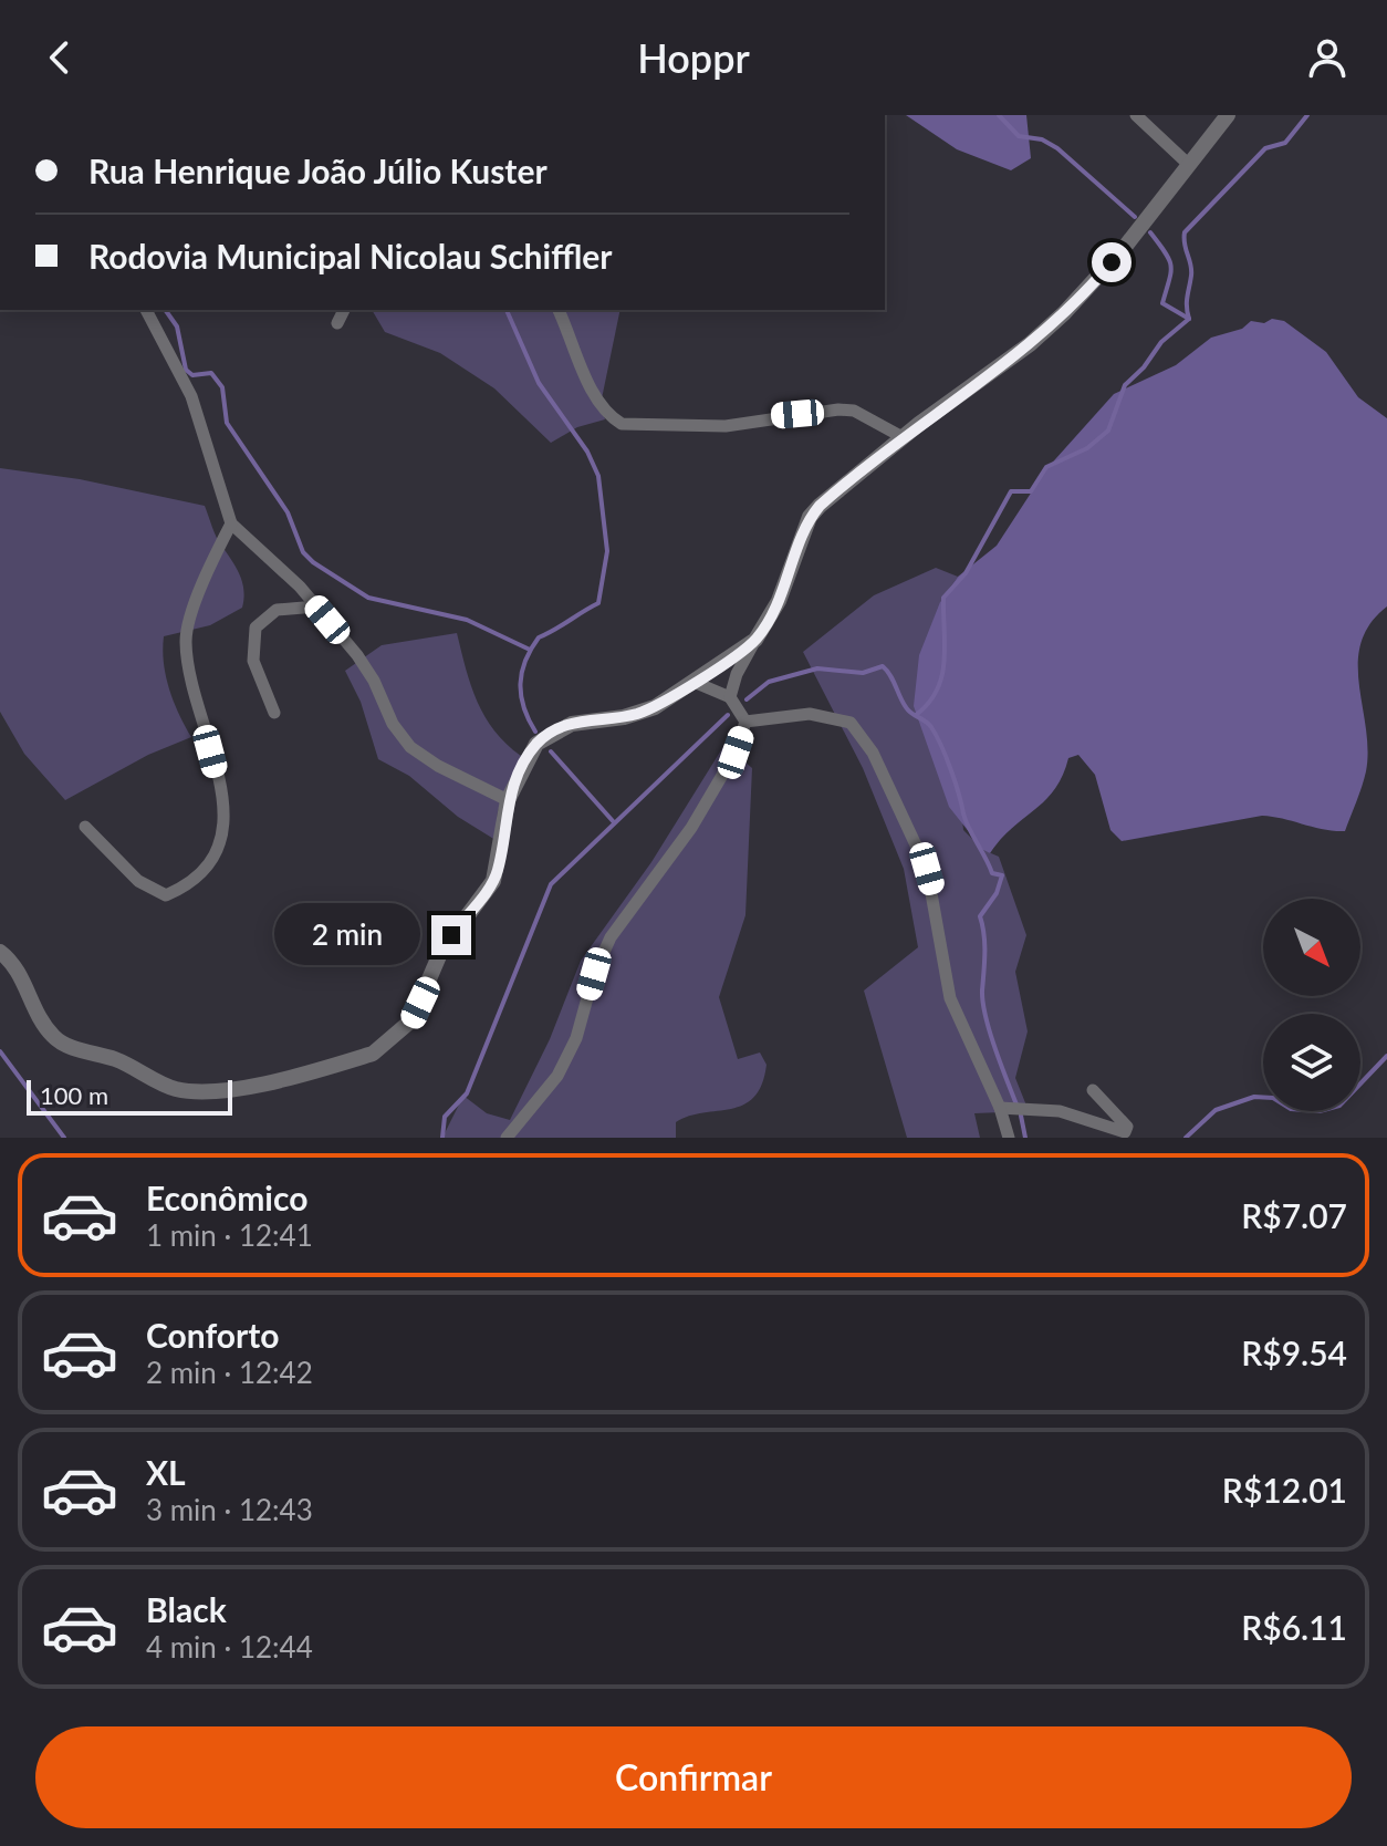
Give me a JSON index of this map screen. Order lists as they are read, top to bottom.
{
  "scale_bar": "100 m",
  "north": "bottom right",
  "page": {
    "header": "Hoppr",
    "banner": ["Rua Henrique João Júlio Kuster", "Rodovia Municipal Nicolau Schiffler"],
    "bubble": "2 min",
    "scale": "100 m",
    "list": [
      {
        "name": "Econômico",
        "note": "1 min · 12:41",
        "value": "R$7.07"
      },
      {
        "name": "Conforto",
        "note": "2 min · 12:42",
        "value": "R$9.54"
      },
      {
        "name": "XL",
        "note": "3 min · 12:43",
        "value": "R$12.01"
      },
      {
        "name": "Black",
        "note": "4 min · 12:44",
        "value": "R$6.11"
      }
    ],
    "buttons": "Confirmar"
  }
}
